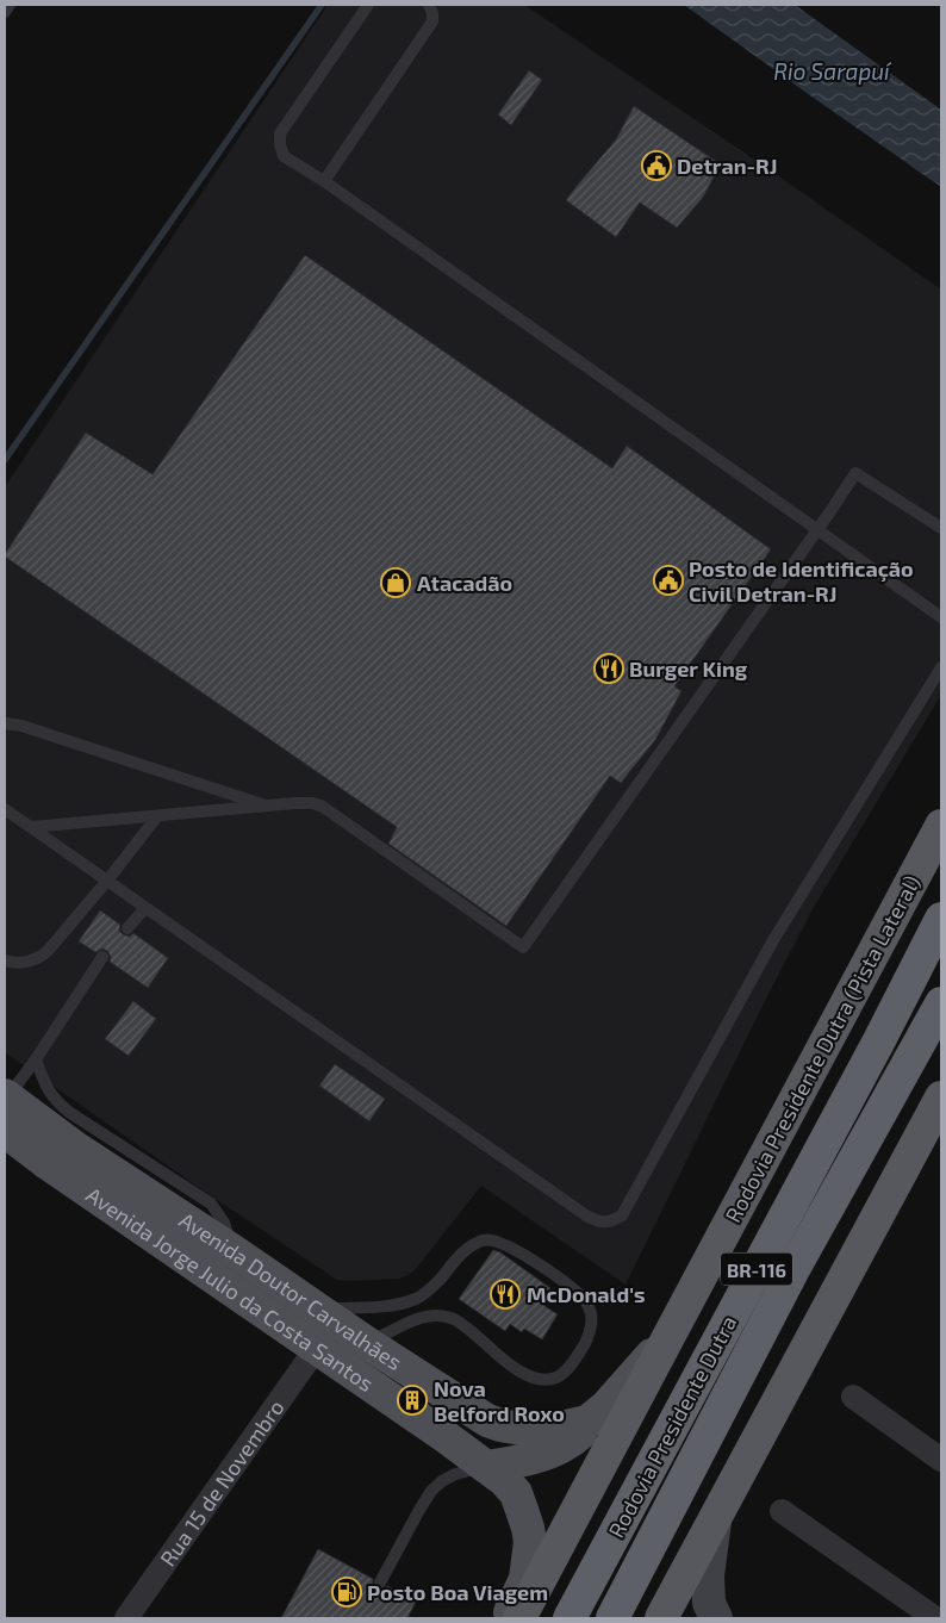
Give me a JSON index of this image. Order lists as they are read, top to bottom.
{
  "streets": {
    "highway": ["Rodovia Presidente Dutra (Pista Lateral)", "BR-116", "Rodovia Presidente Dutra"],
    "main road": ["Avenida Jorge Julio da Costa Santos", "Avenida Doutor Carvalhães"],
    "street": ["Rua 15 de Novembro"]
  },
  "crossings": [
    ["Rodovia Presidente Dutra (Pista Lateral)", "Avenida Doutor Carvalhães"],
    ["Avenida Jorge Julio da Costa Santos", "Rua 15 de Novembro"]
  ],
  "water": ["Rio Sarapuí"],
  "places": {
    "public building": ["Detran-RJ", "Posto de Identificação Civil Detran-RJ"],
    "shop": ["Atacadão"],
    "restaurant": ["Burger King", "McDonald's"],
    "building": ["Nova Belford Roxo"],
    "fuel station": ["Posto Boa Viagem"]
  }
}
